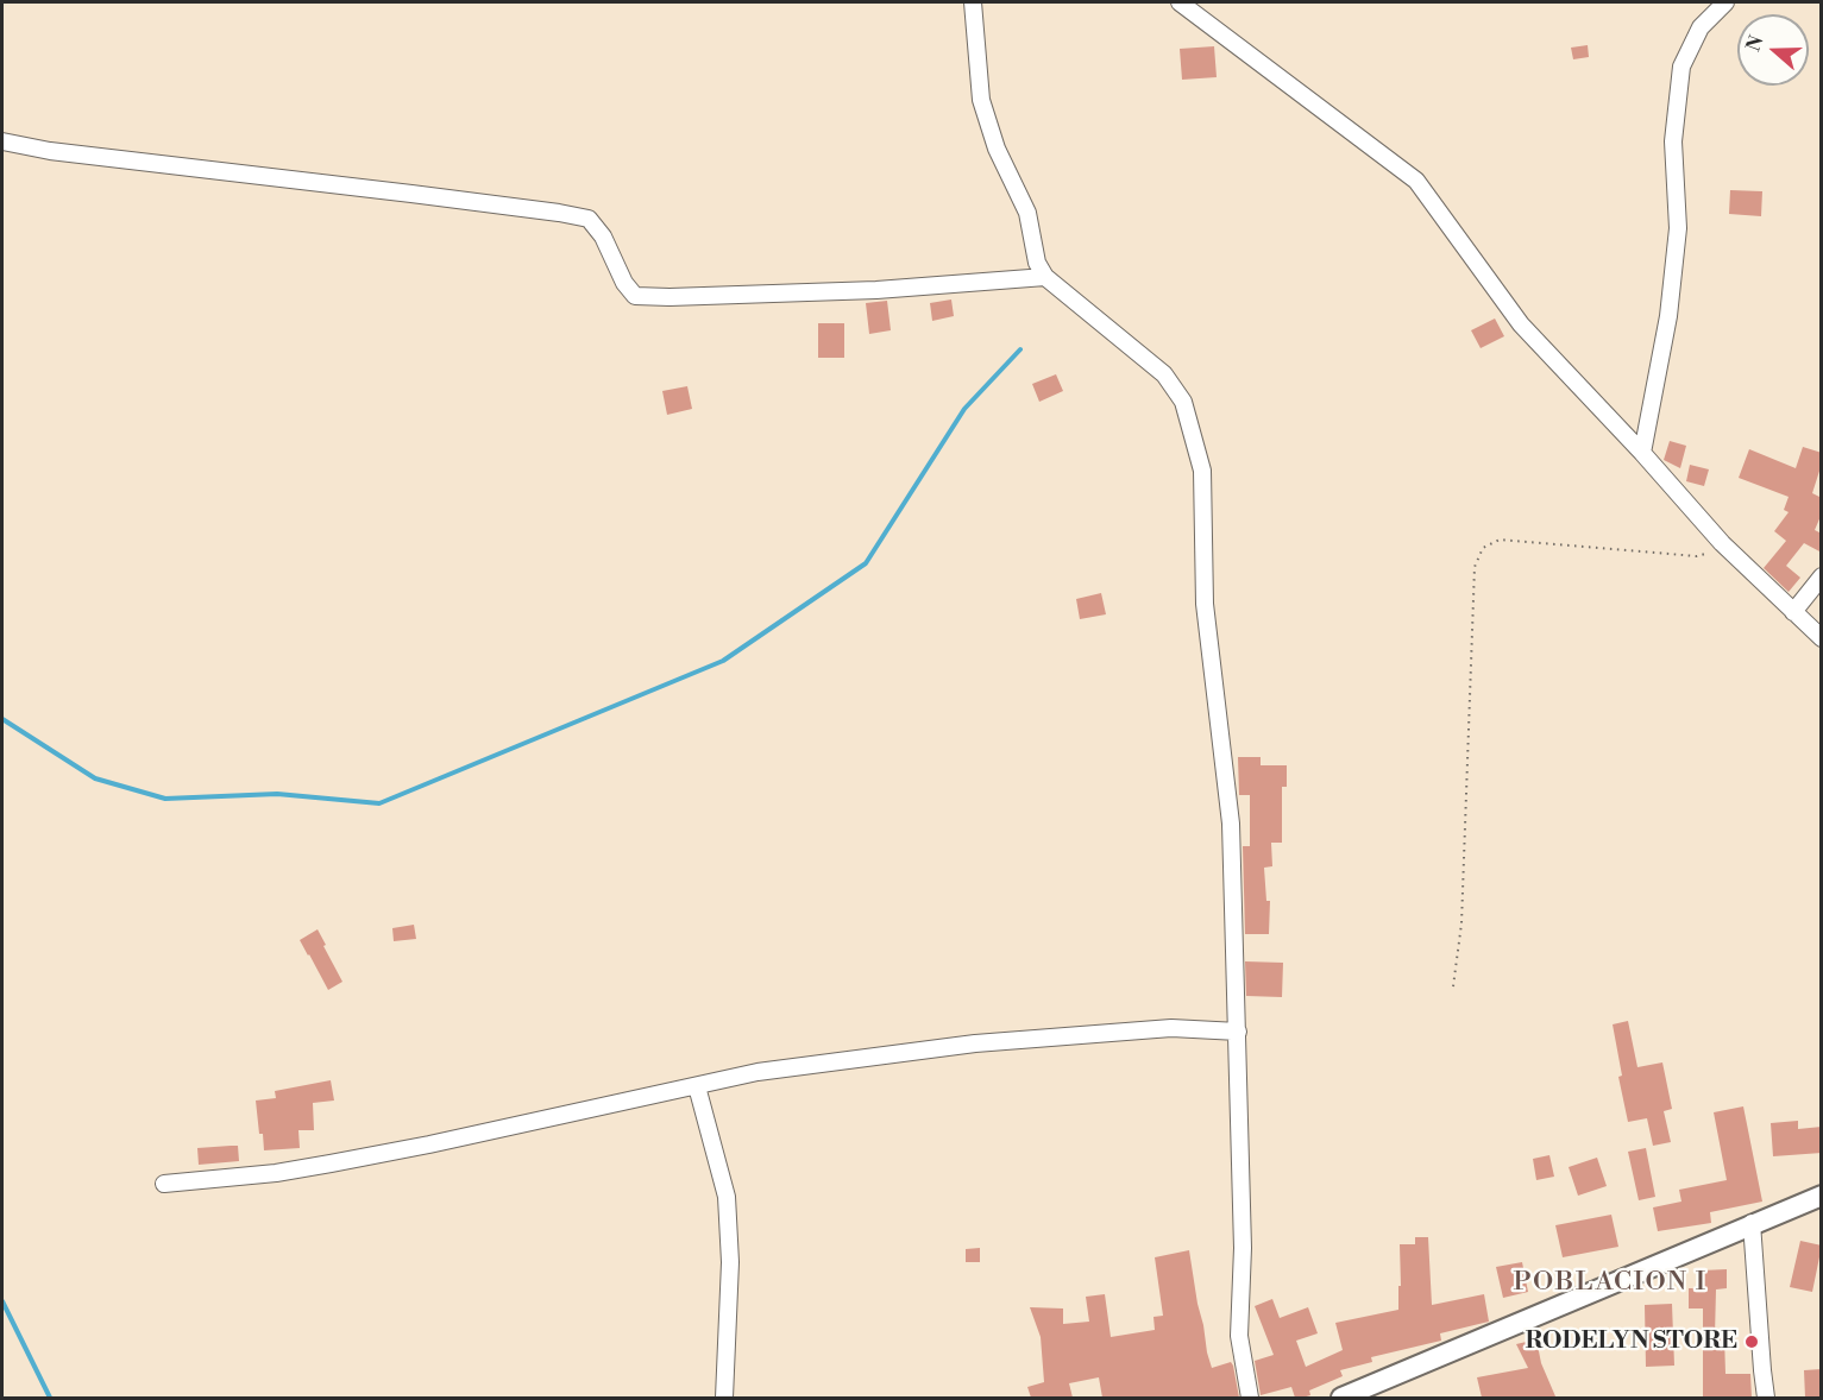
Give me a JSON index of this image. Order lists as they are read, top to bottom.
{
  "districts": ["POBLACION I"],
  "places": ["RODELYN STORE"],
  "north": "left"
}
